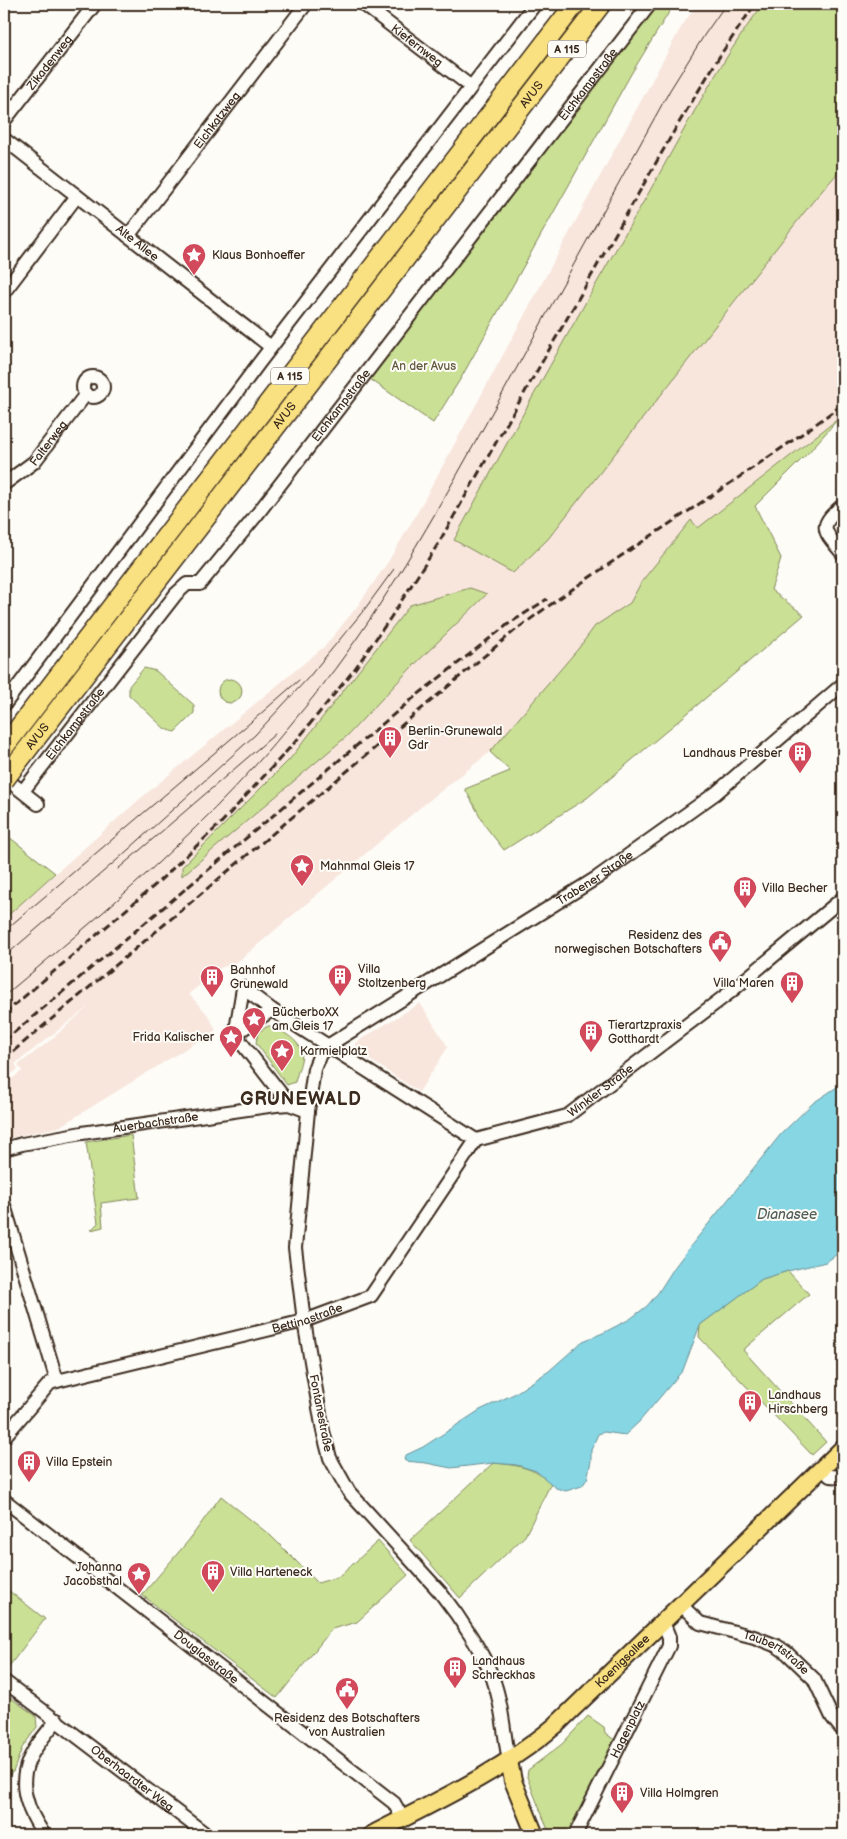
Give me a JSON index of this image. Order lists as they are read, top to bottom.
{
  "streets": {
    "highway": ["A 115", "AVUS"],
    "main road": ["Koenigsallee"],
    "street": [
      "Kiefernweg",
      "Zikadenweg",
      "Eichkampstraße",
      "Eichkatzweg",
      "Alte Allee",
      "Falterweg",
      "Trabener Straße",
      "Winkler Straße",
      "Auerbachstraße",
      "Bettinastraße",
      "Fontanestraße",
      "Taubertstraße",
      "Douglasstraße",
      "Hagenplatz",
      "Oberhaardter Weg"
    ]
  },
  "crossings": [
    ["Eichkampstraße", "AVUS"],
    ["Eichkatzweg", "Alte Allee"],
    ["Trabener Straße", "Fontanestraße"],
    ["Winkler Straße", "Bettinastraße"],
    ["Auerbachstraße", "Fontanestraße"],
    ["Bettinastraße", "Fontanestraße"],
    ["Fontanestraße", "Koenigsallee"],
    ["Taubertstraße", "Koenigsallee"],
    ["Douglasstraße", "Koenigsallee"],
    ["Koenigsallee", "Hagenplatz"]
  ],
  "districts": ["GRUNEWALD"],
  "water": ["Dianasee"],
  "parks": ["An der Avus"],
  "places": {
    "place": [
      "Klaus Bonhoeffer",
      "Mahnmal Gleis 17",
      "BücherboXX am Gleis 17",
      "Frida Kalischer",
      "Karmielplatz",
      "Johanna Jacobsthal"
    ],
    "building": [
      "Berlin-Grunewald Gdr",
      "Landhaus Presber",
      "Villa Becher",
      "Villa Stoltzenberg",
      "Bahnhof Grunewald",
      "Villa Maren",
      "Tierartzpraxis Gotthardt",
      "Landhaus Hirschberg",
      "Villa Epstein",
      "Villa Harteneck",
      "Landhaus Schreckhas",
      "Villa Holmgren"
    ],
    "public building": ["Residenz des norwegischen Botschafters", "Residenz des Botschafters von Australien"]
  }
}
